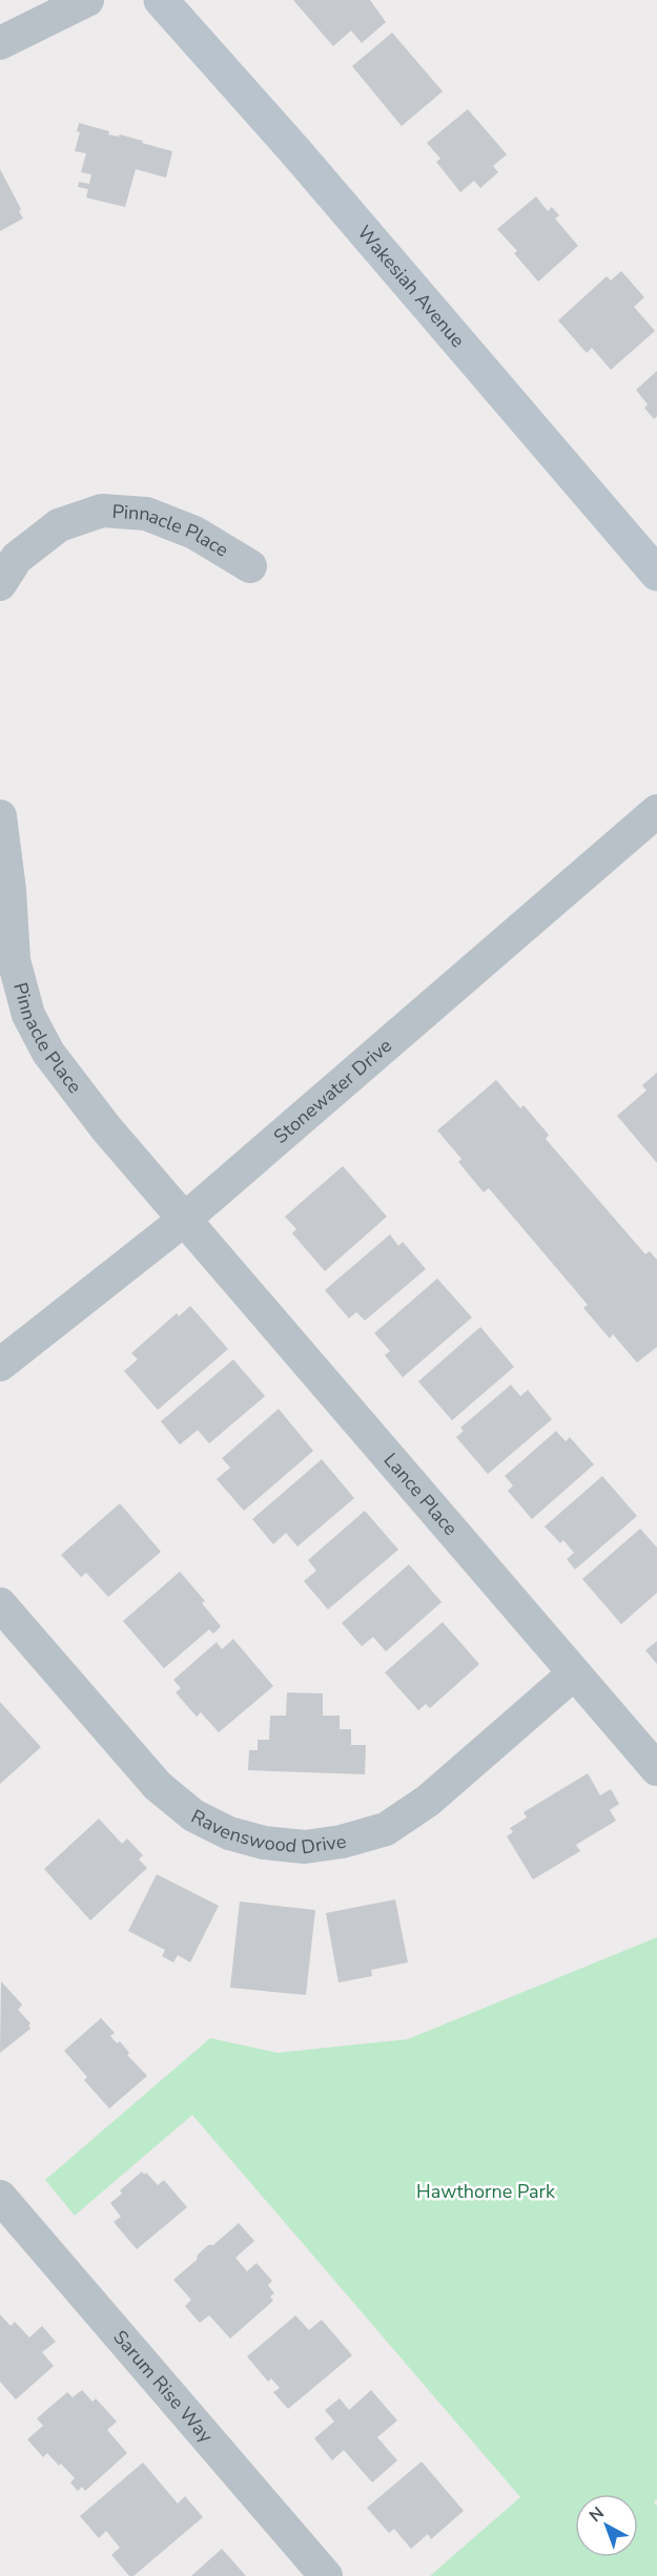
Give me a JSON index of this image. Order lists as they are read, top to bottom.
{
  "streets": {
    "main road": ["Wakesiah Avenue"],
    "street": [
      "Pinnacle Place",
      "Stonewater Drive",
      "Lance Place",
      "Ravenswood Drive",
      "Sarum Rise Way"
    ]
  },
  "crossings": [
    ["Pinnacle Place", "Stonewater Drive"],
    ["Pinnacle Place", "Lance Place"],
    ["Stonewater Drive", "Lance Place"],
    ["Lance Place", "Ravenswood Drive"]
  ],
  "parks": ["Hawthorne Park"],
  "north": "top left"
}
